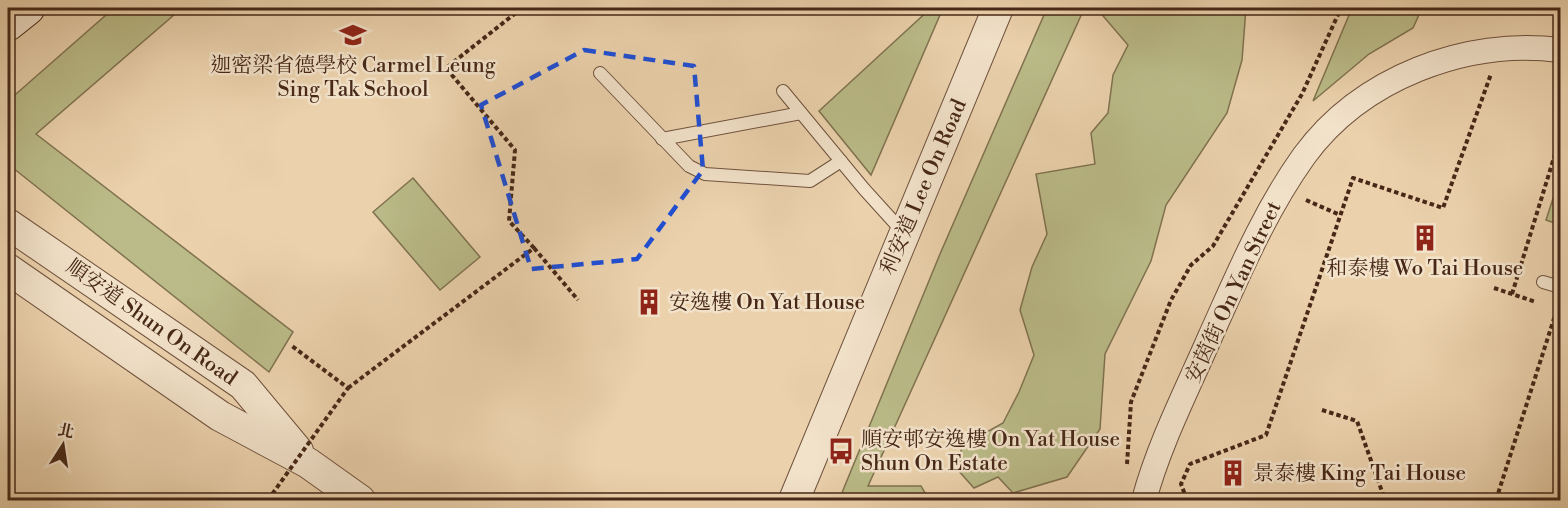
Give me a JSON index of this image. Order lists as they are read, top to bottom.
{
  "streets": {
    "street": ["利安道 Lee On Road", "安茵街 On Yan Street", "順安道 Shun On Road"]
  },
  "places": {
    "school or university": ["迦密梁省德學校 Carmel Leung Sing Tak School"],
    "building": ["和泰樓 Wo Tai House", "安逸樓 On Yat House", "景泰樓 King Tai House"],
    "bus stop": ["順安邨安逸樓 On Yat House Shun On Estate"]
  },
  "north": "top"
}
